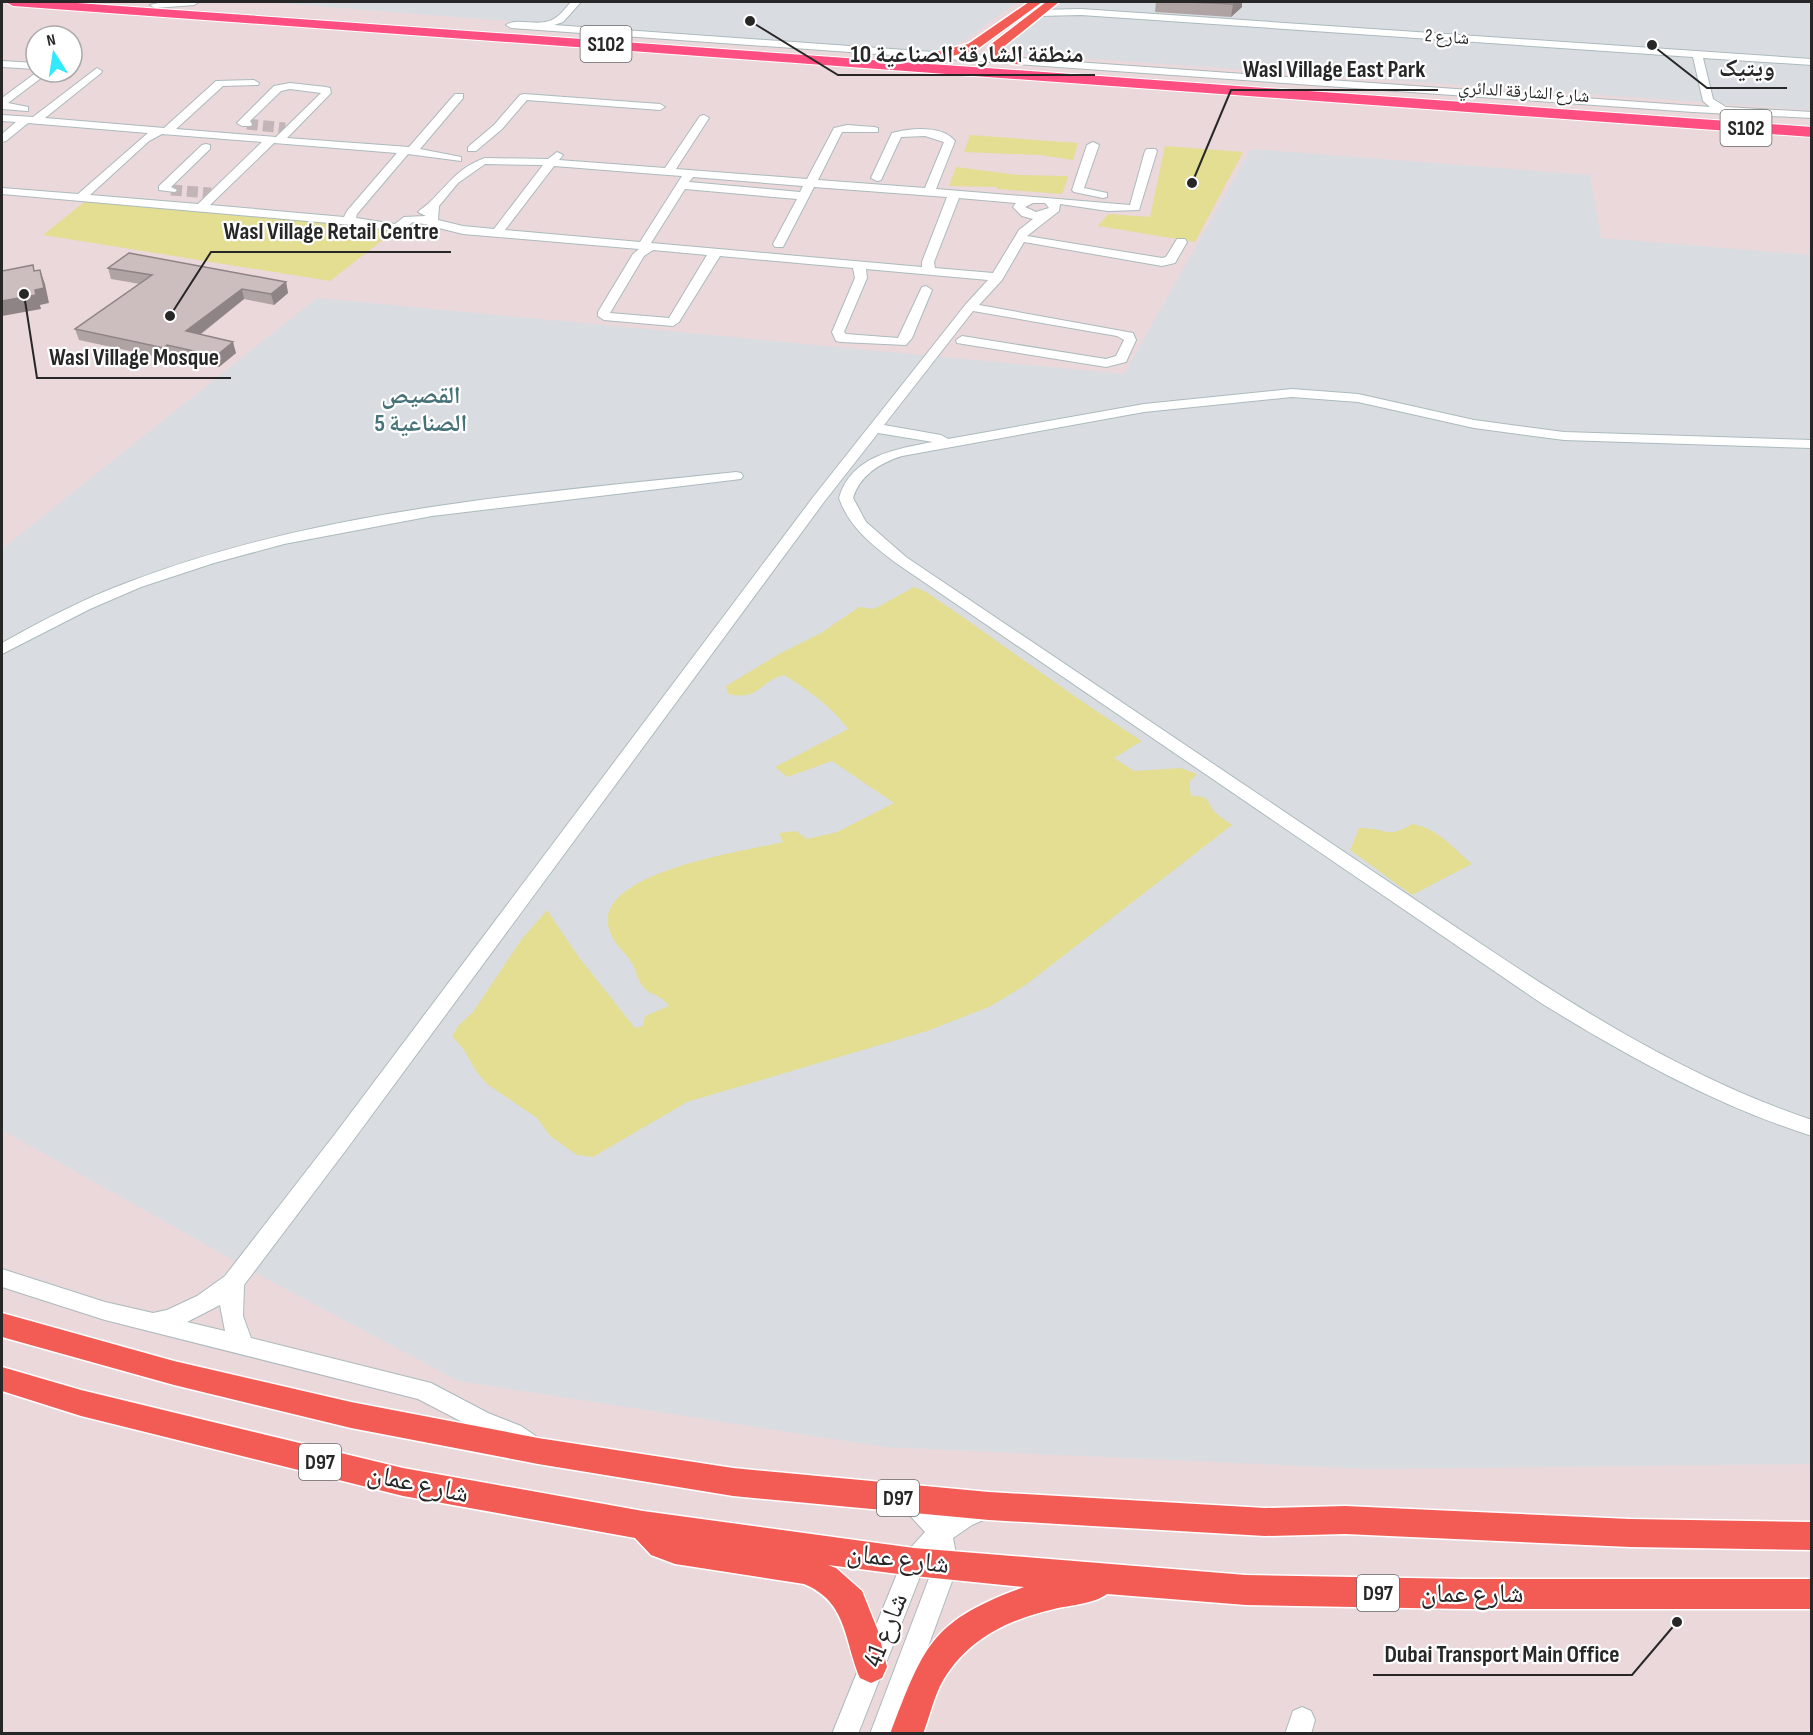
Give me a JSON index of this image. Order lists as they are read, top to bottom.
{
  "streets": {
    "highway": ["S102", "شارع الشارقة الدائري"],
    "main road": ["D97", "شارع عمان"],
    "street": ["شارع 2", "شارع 41"]
  },
  "crossings": [
    ["D97", "شارع 41"],
    ["شارع عمان", "شارع 41"]
  ],
  "districts": ["القصيص الصناعية 5"],
  "places": [
    "منطقة الشارقة الصناعية 10",
    "ویتیک",
    "Wasl Village East Park",
    "Wasl Village Mosque",
    "Wasl Village Retail Centre",
    "Dubai Transport Main Office"
  ],
  "north": "top"
}
